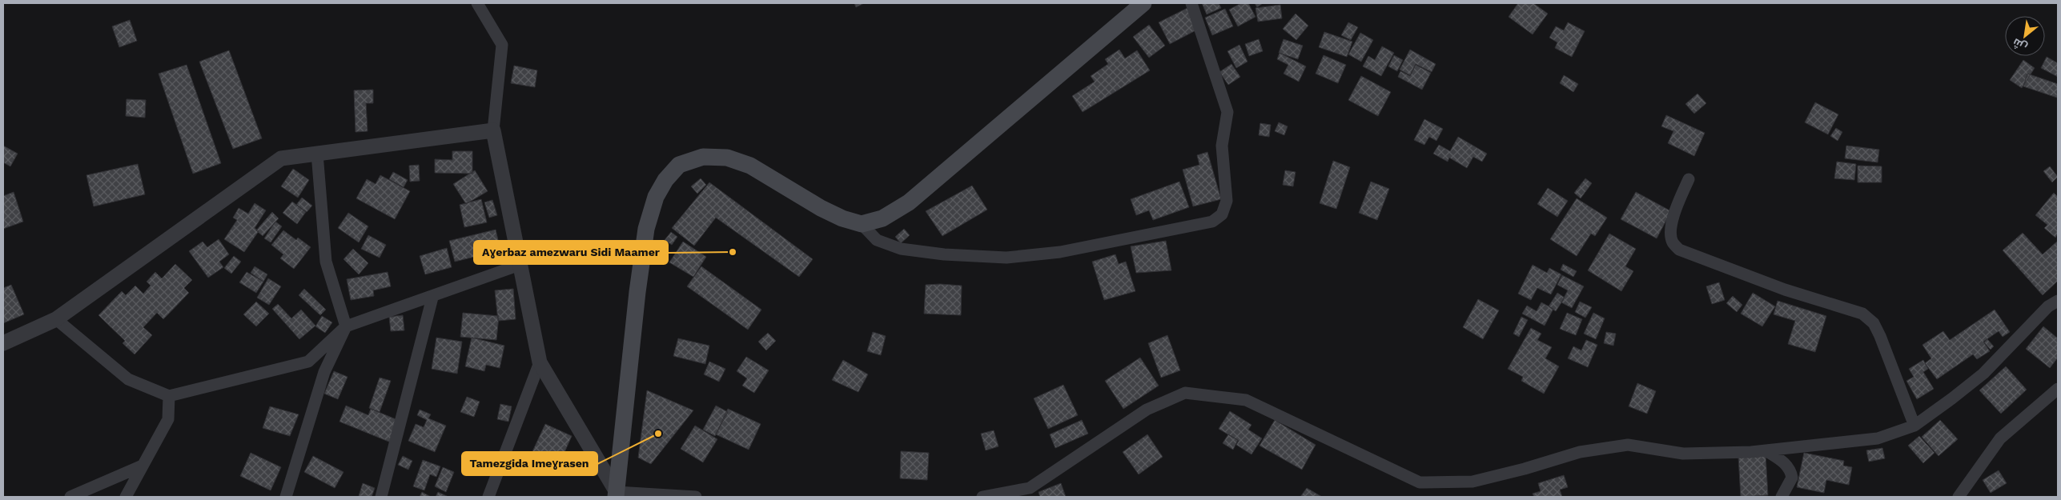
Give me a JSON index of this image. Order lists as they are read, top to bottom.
{
  "places": ["Aɣerbaz amezwaru Sidi Maamer", "Tamezgida Imeɣrasen"],
  "north": "bottom left"
}
